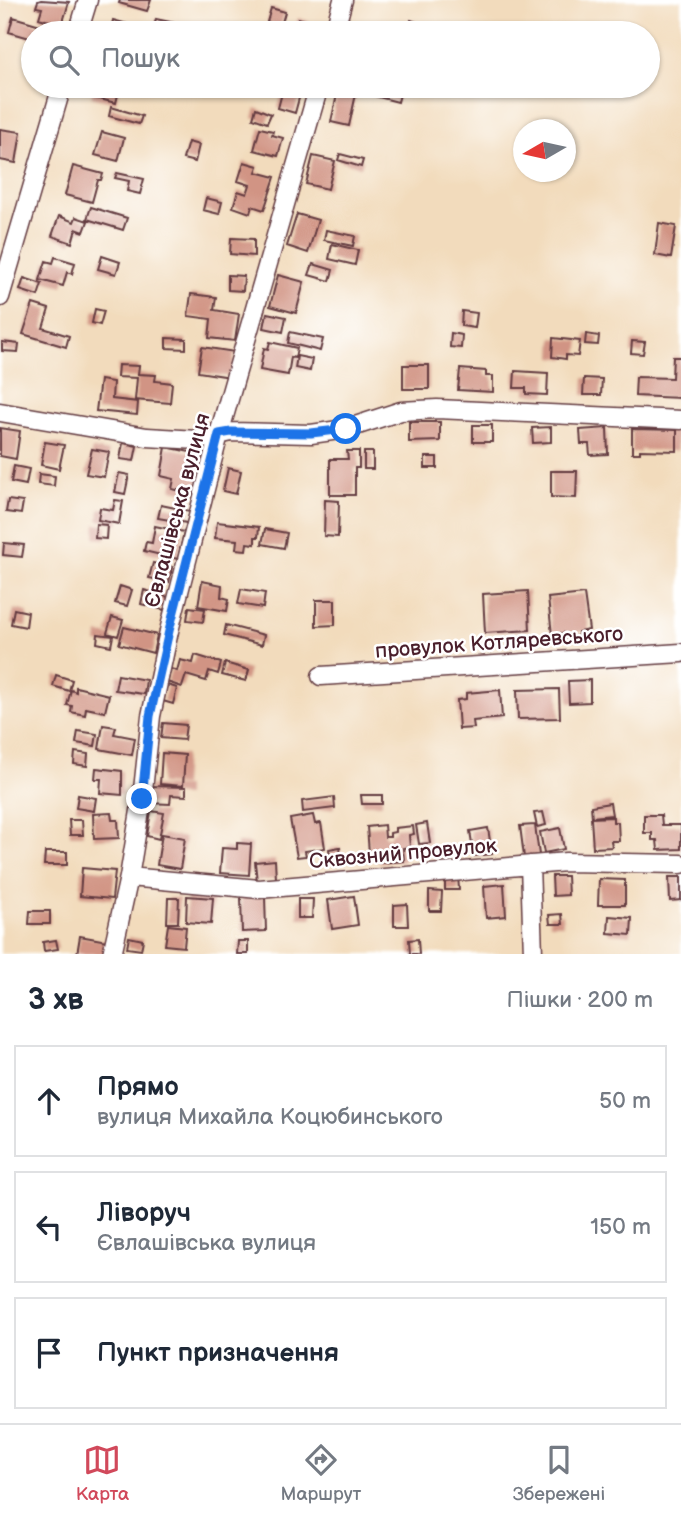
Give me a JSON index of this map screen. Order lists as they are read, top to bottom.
{
  "streets": {
    "street": ["Євлашівська вулиця", "провулок Котляревського", "Сквозний провулок"]
  },
  "crossings": [
    ["Євлашівська вулиця", "Сквозний провулок"]
  ],
  "north": "left",
  "page": {
    "search": "Пошук",
    "heading": ["3 хв", "Пішки · 200 m"],
    "list": [
      ["Прямо", "вулиця Михайла Коцюбинського", "50 m"],
      ["Ліворуч", "Євлашівська вулиця", "150 m"],
      "Пункт призначення"
    ],
    "nav": ["Карта", "Маршрут", "Збережені"]
  }
}
